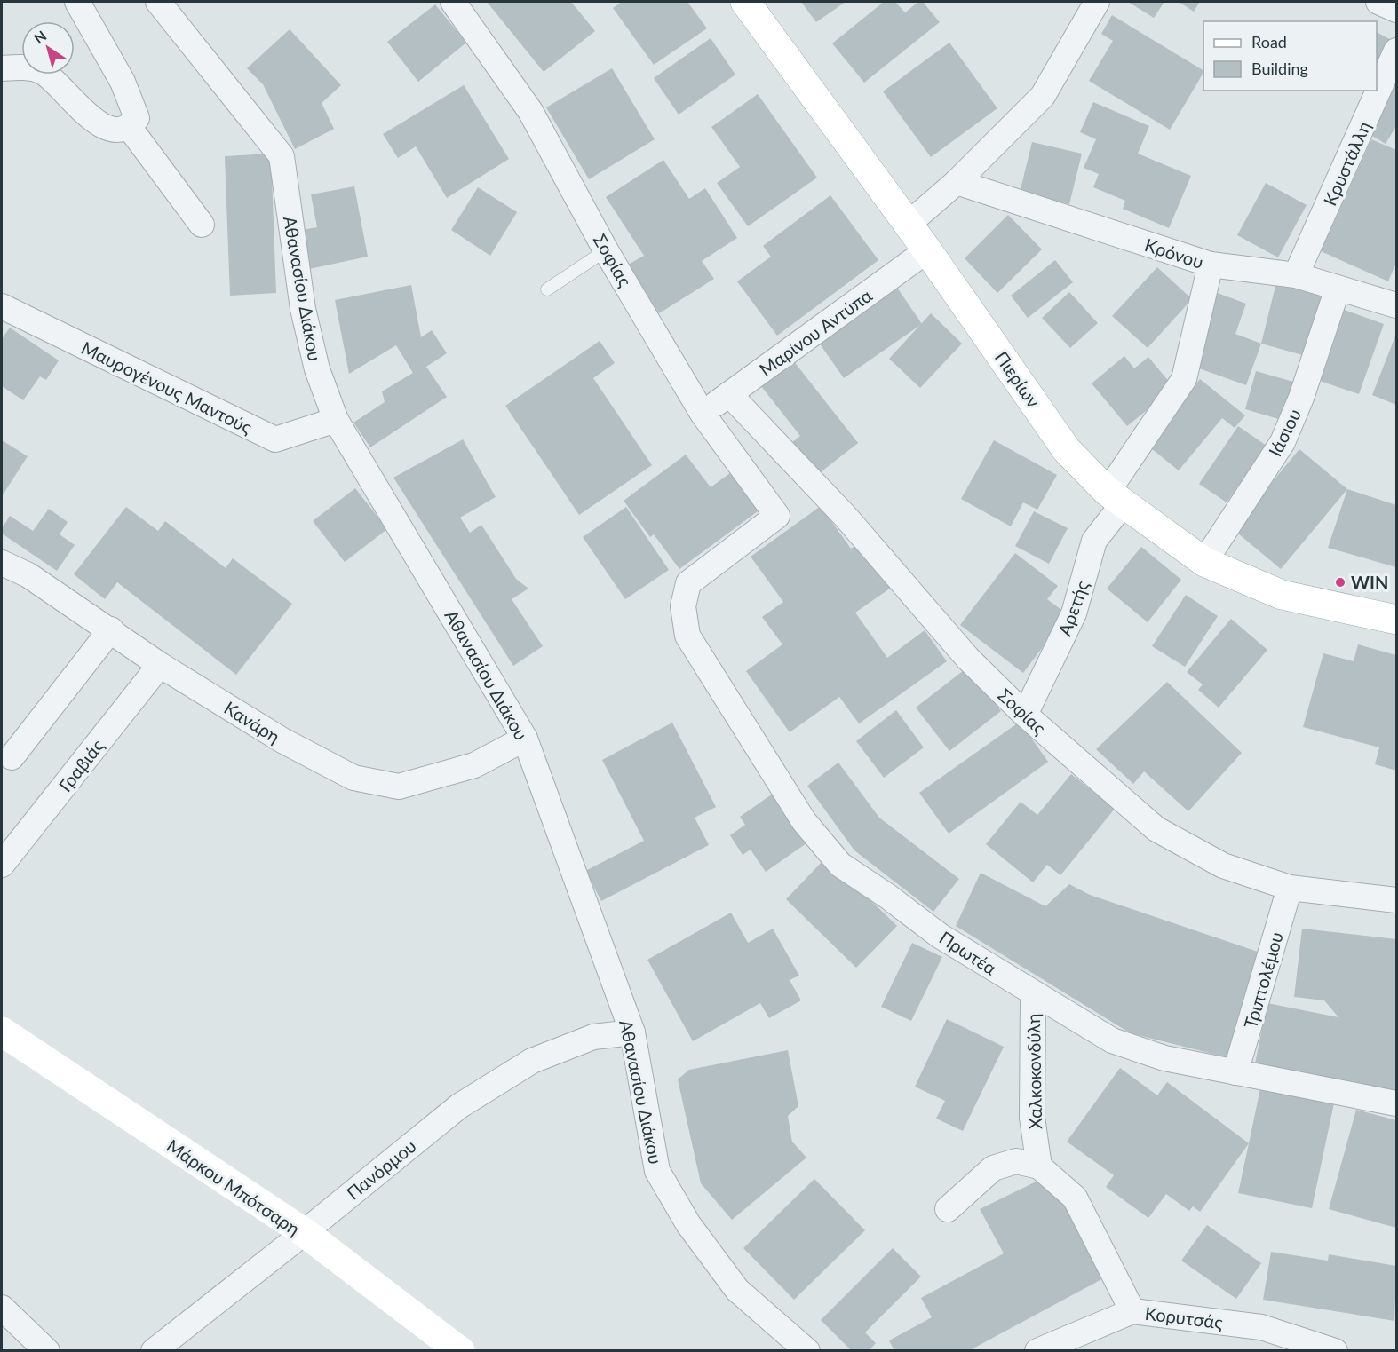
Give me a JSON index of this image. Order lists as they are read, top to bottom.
{
  "streets": {
    "main road": ["Πιερίων", "Μάρκου Μπότσαρη"],
    "street": [
      "Κρυστάλλη",
      "Κρόνου",
      "Σοφίας",
      "Αθανασίου Διάκου",
      "Μαρίνου Αντύπα",
      "Μαυρογένους Μαντούς",
      "Ιάσιου",
      "Αρετής",
      "Κανάρη",
      "Γραβιάς",
      "Πρωτέα",
      "Τριπτολέμου",
      "Χαλκοκονδύλη",
      "Πανόρμου",
      "Κορυτσάς"
    ]
  },
  "crossings": [
    ["Κρυστάλλη", "Κρόνου"],
    ["Κρόνου", "Ιάσιου"],
    ["Κρόνου", "Αρετής"],
    ["Σοφίας", "Μαρίνου Αντύπα"],
    ["Σοφίας", "Αρετής"],
    ["Σοφίας", "Πρωτέα"],
    ["Σοφίας", "Τριπτολέμου"],
    ["Αθανασίου Διάκου", "Μαυρογένους Μαντούς"],
    ["Αθανασίου Διάκου", "Κανάρη"],
    ["Αθανασίου Διάκου", "Πανόρμου"],
    ["Μαρίνου Αντύπα", "Πιερίων"],
    ["Πιερίων", "Ιάσιου"],
    ["Πιερίων", "Αρετής"],
    ["Κανάρη", "Γραβιάς"],
    ["Πρωτέα", "Τριπτολέμου"],
    ["Πρωτέα", "Χαλκοκονδύλη"],
    ["Πανόρμου", "Μάρκου Μπότσαρη"]
  ],
  "places": ["WIN"],
  "legend": ["Road", "Building"],
  "north": "top left"
}
